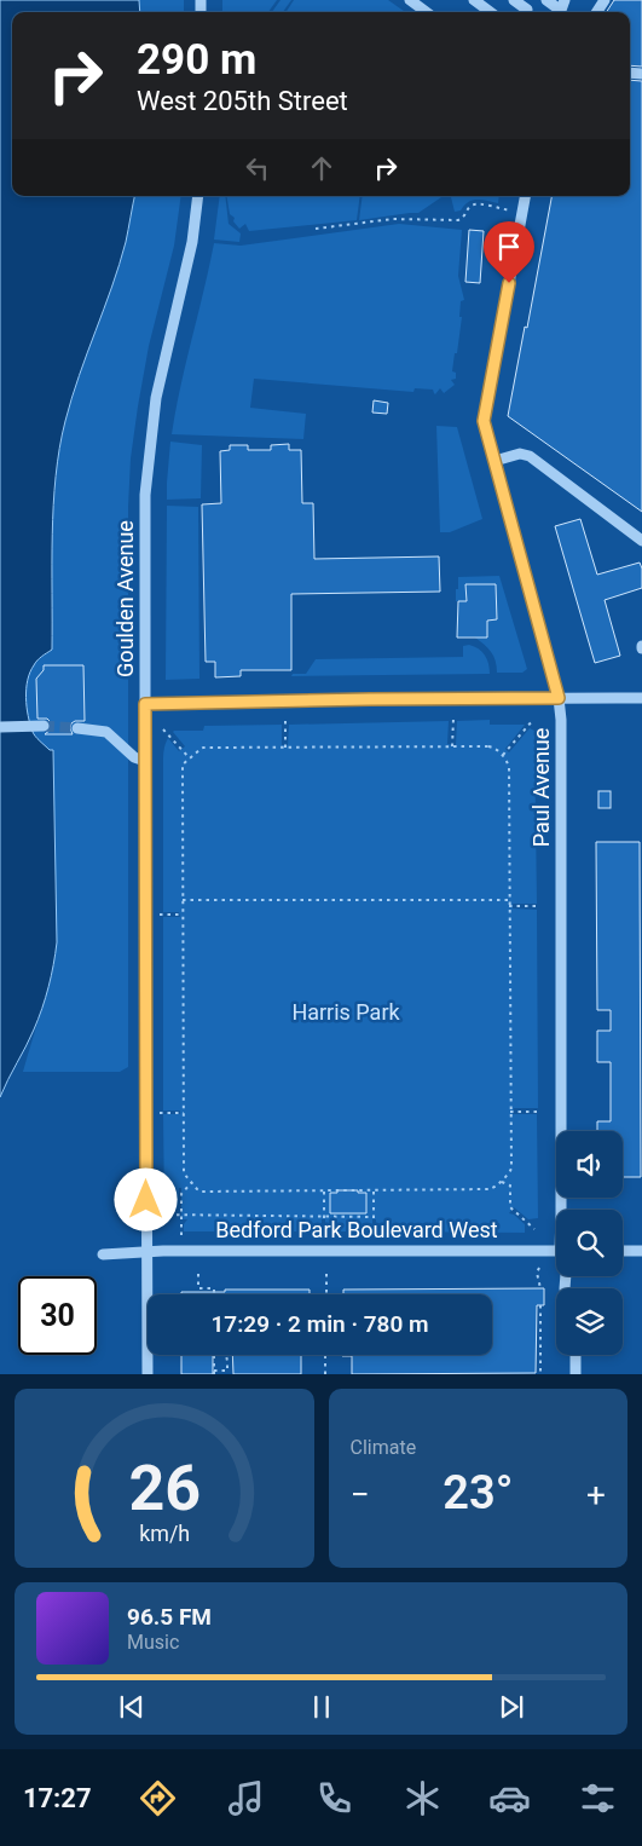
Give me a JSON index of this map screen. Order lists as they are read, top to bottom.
{
  "streets": {
    "street": ["Goulden Avenue", "Paul Avenue", "Bedford Park Boulevard West"]
  },
  "crossings": [
    ["Goulden Avenue", "Bedford Park Boulevard West"]
  ],
  "parks": ["Harris Park"],
  "page": {
    "turn": ["290 m", "West 205th Street"],
    "limit": "30",
    "trip": "17:29 · 2 min · 780 m",
    "tile": "Climate",
    "heat": ["−", "23°", "+"],
    "song": ["96.5 FM", "Music"],
    "tabs": "17:27",
    "gauge": ["26", "km/h"]
  }
}
